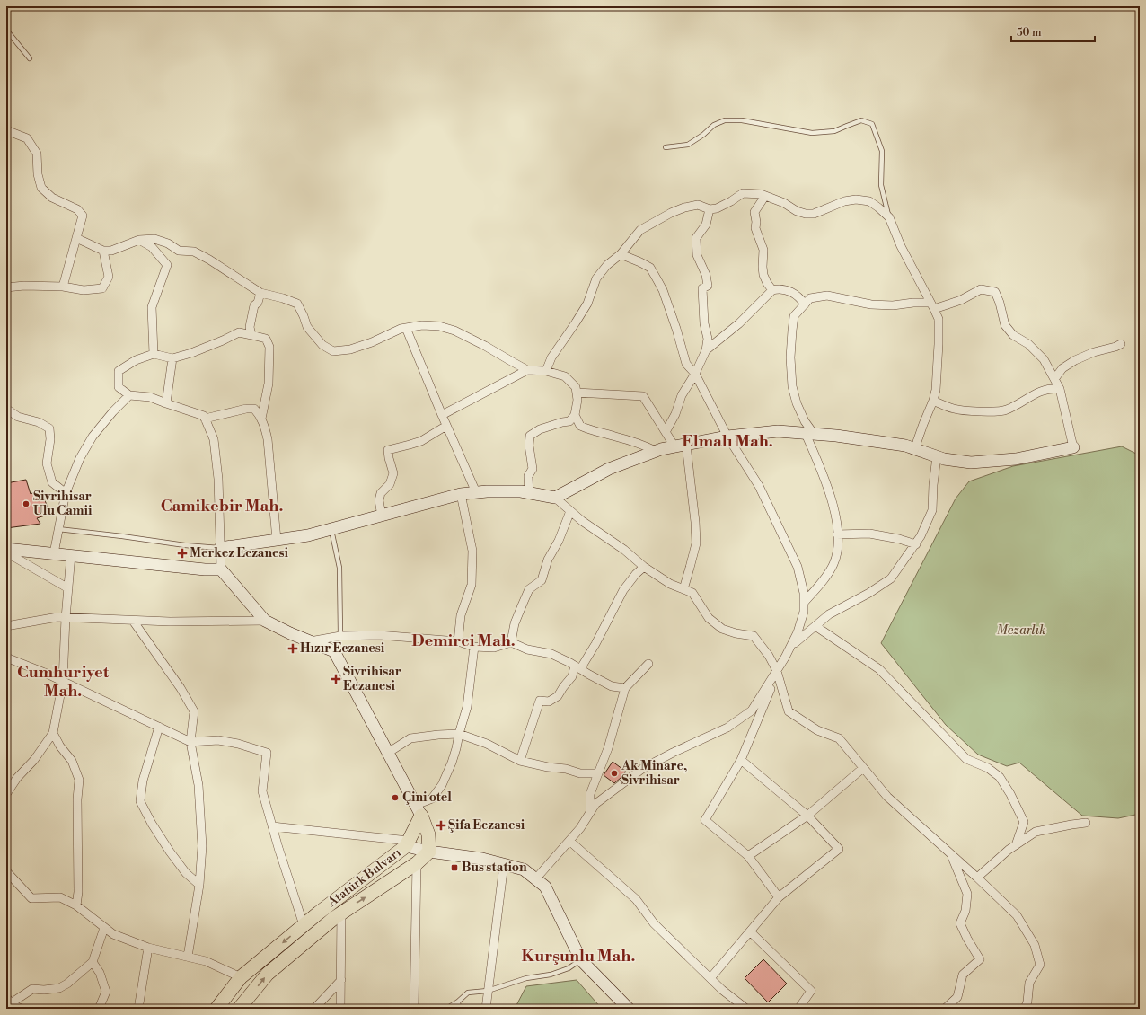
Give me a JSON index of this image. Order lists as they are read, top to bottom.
{
  "streets": {
    "main road": ["Atatürk Bulvarı"]
  },
  "districts": [
    "Elmalı Mah.",
    "Camikebir Mah.",
    "Demirci Mah.",
    "Cumhuriyet Mah.",
    "Kurşunlu Mah."
  ],
  "parks": ["Mezarlık"],
  "places": {
    "other": ["Sivrihisar Ulu Camii", "Ak Minare, Sivrihisar", "Çini otel"],
    "health": [
      "Merkez Eczanesi",
      "Hızır Eczanesi",
      "Sivrihisar Eczanesi",
      "Şifa Eczanesi"
    ],
    "transit": ["Bus station"]
  },
  "scale_bar": "50 m"
}
